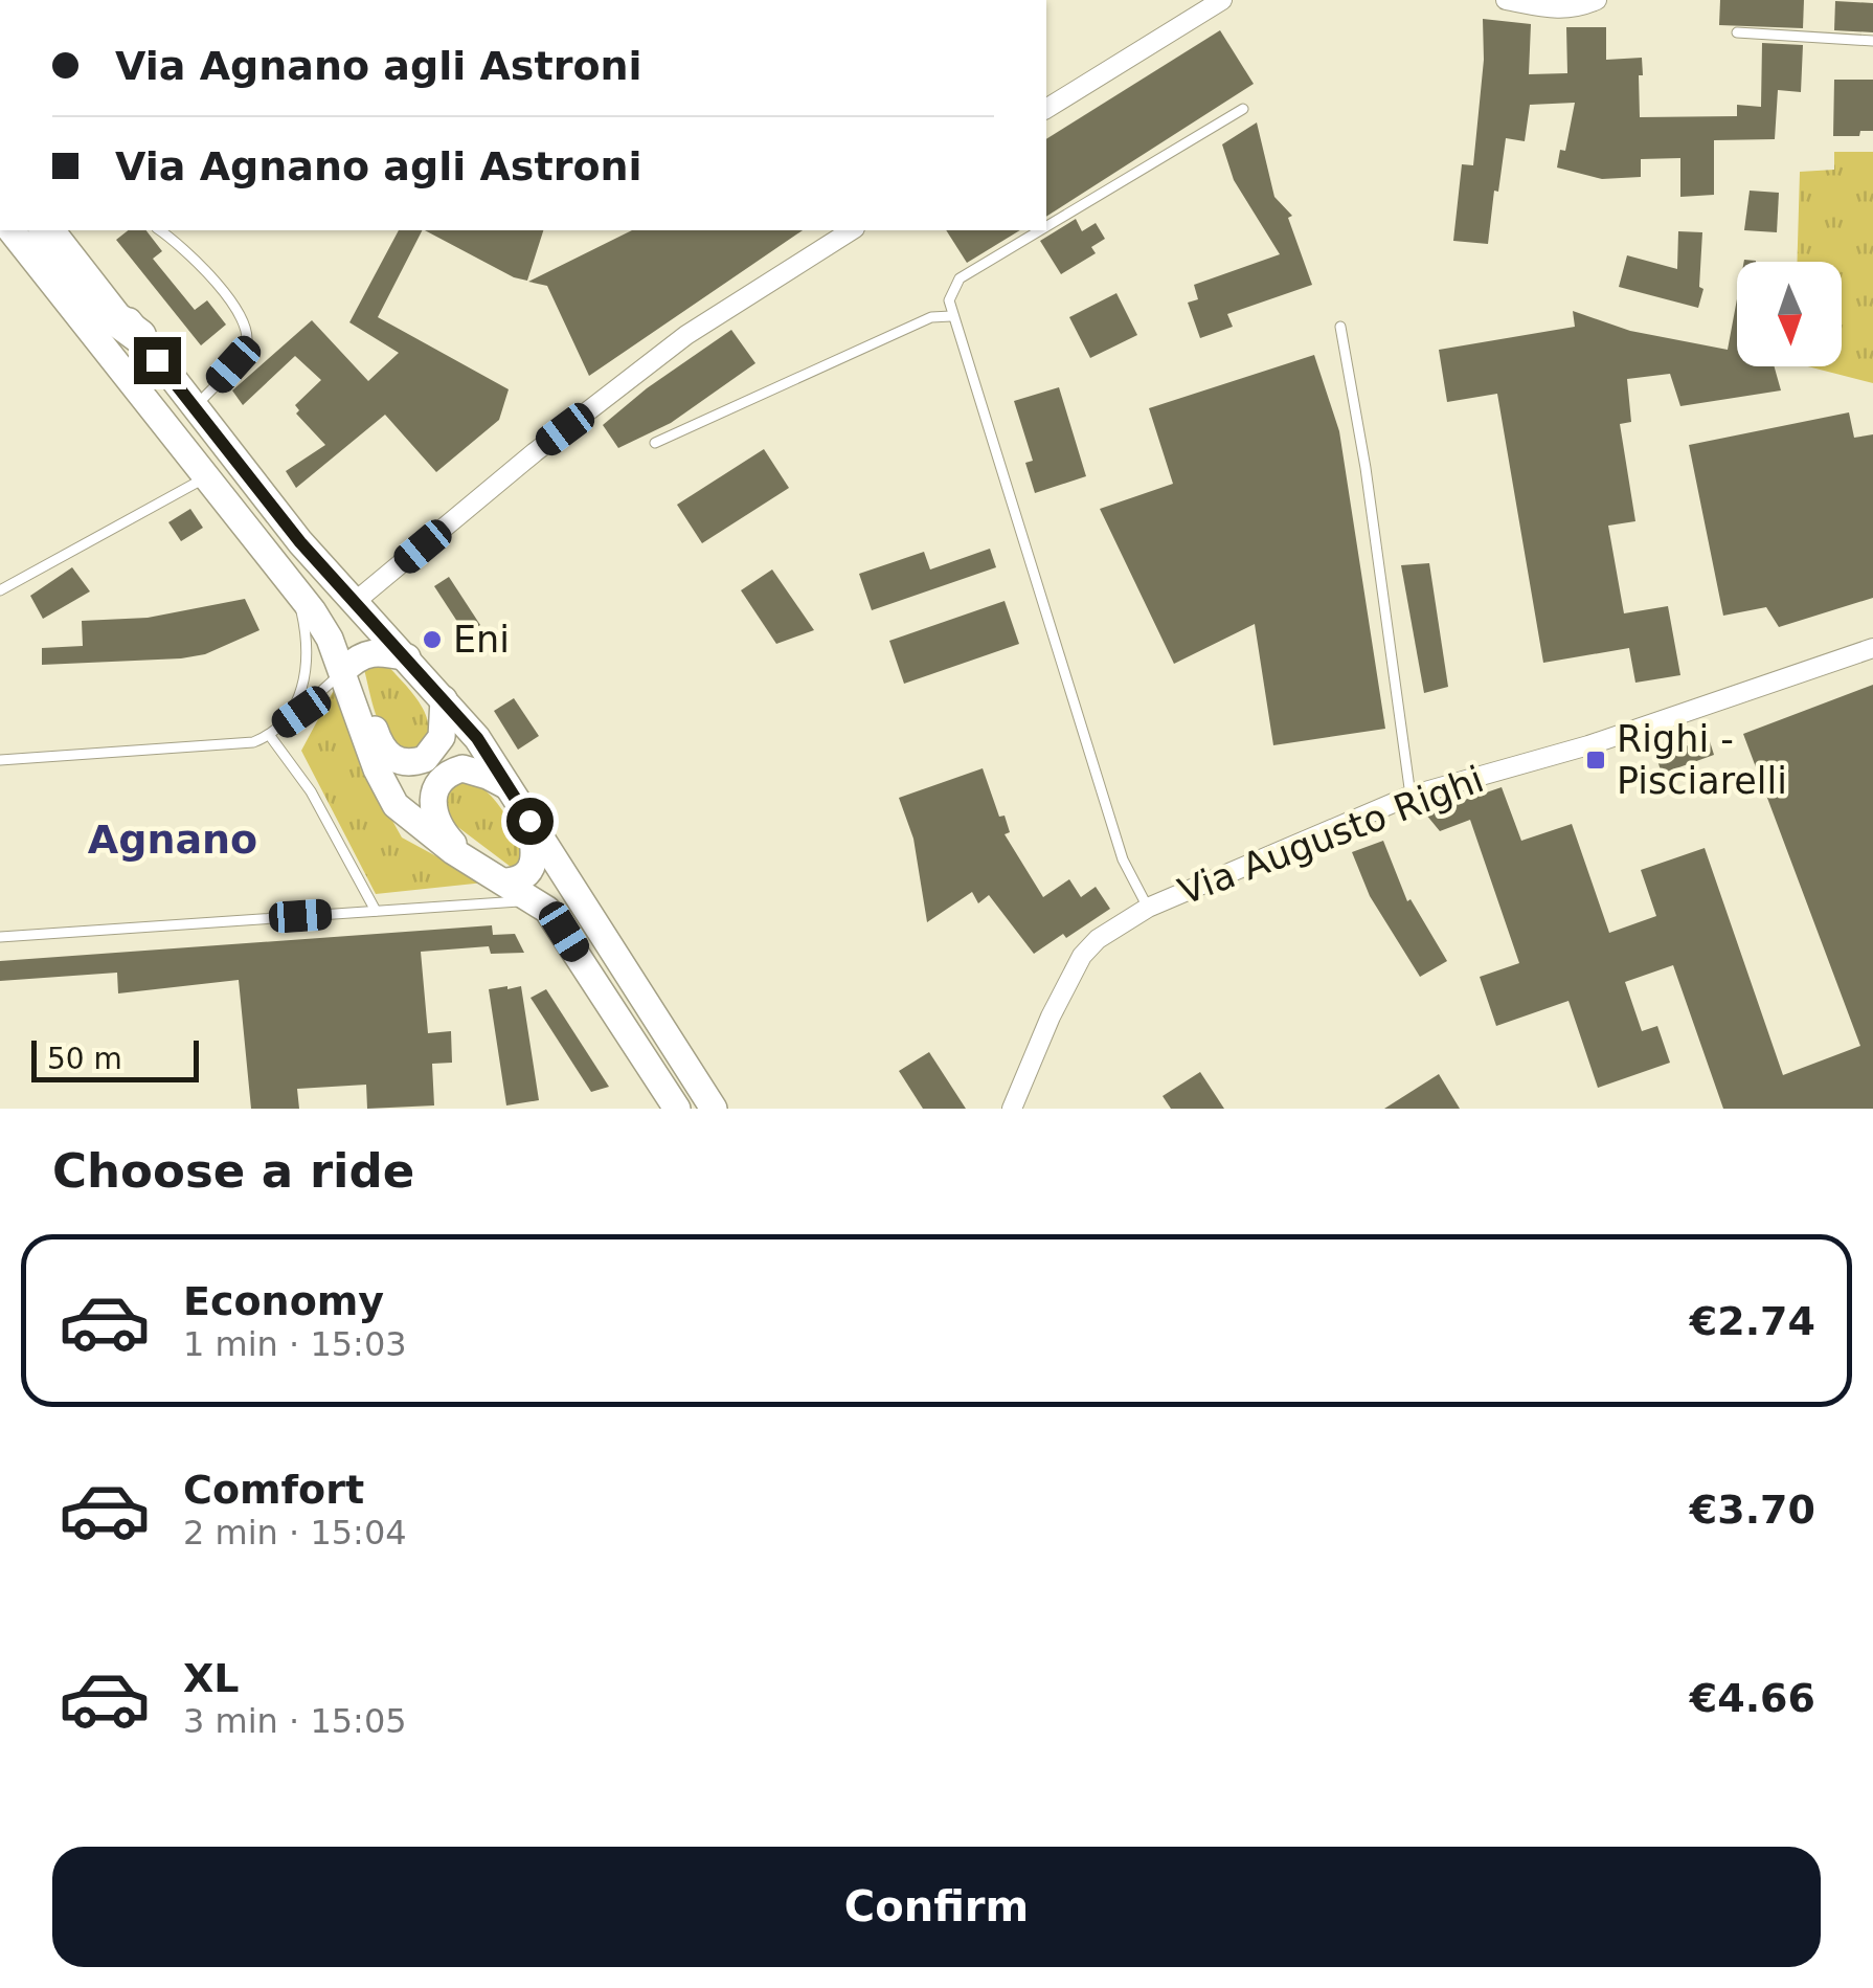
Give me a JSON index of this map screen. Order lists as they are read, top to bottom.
{
  "streets": {
    "street": ["Via Augusto Righi"]
  },
  "districts": ["Agnano"],
  "places": {
    "other": ["Eni"],
    "transit": ["Righi - Pisciarelli"]
  },
  "scale_bar": "50 m",
  "north": "bottom",
  "page": {
    "banner": ["Via Agnano agli Astroni", "Via Agnano agli Astroni"],
    "scale": "50 m",
    "heading": "Choose a ride",
    "list": [
      {
        "name": "Economy",
        "note": "1 min · 15:03",
        "value": "€2.74"
      },
      {
        "name": "Comfort",
        "note": "2 min · 15:04",
        "value": "€3.70"
      },
      {
        "name": "XL",
        "note": "3 min · 15:05",
        "value": "€4.66"
      }
    ],
    "buttons": "Confirm"
  }
}
